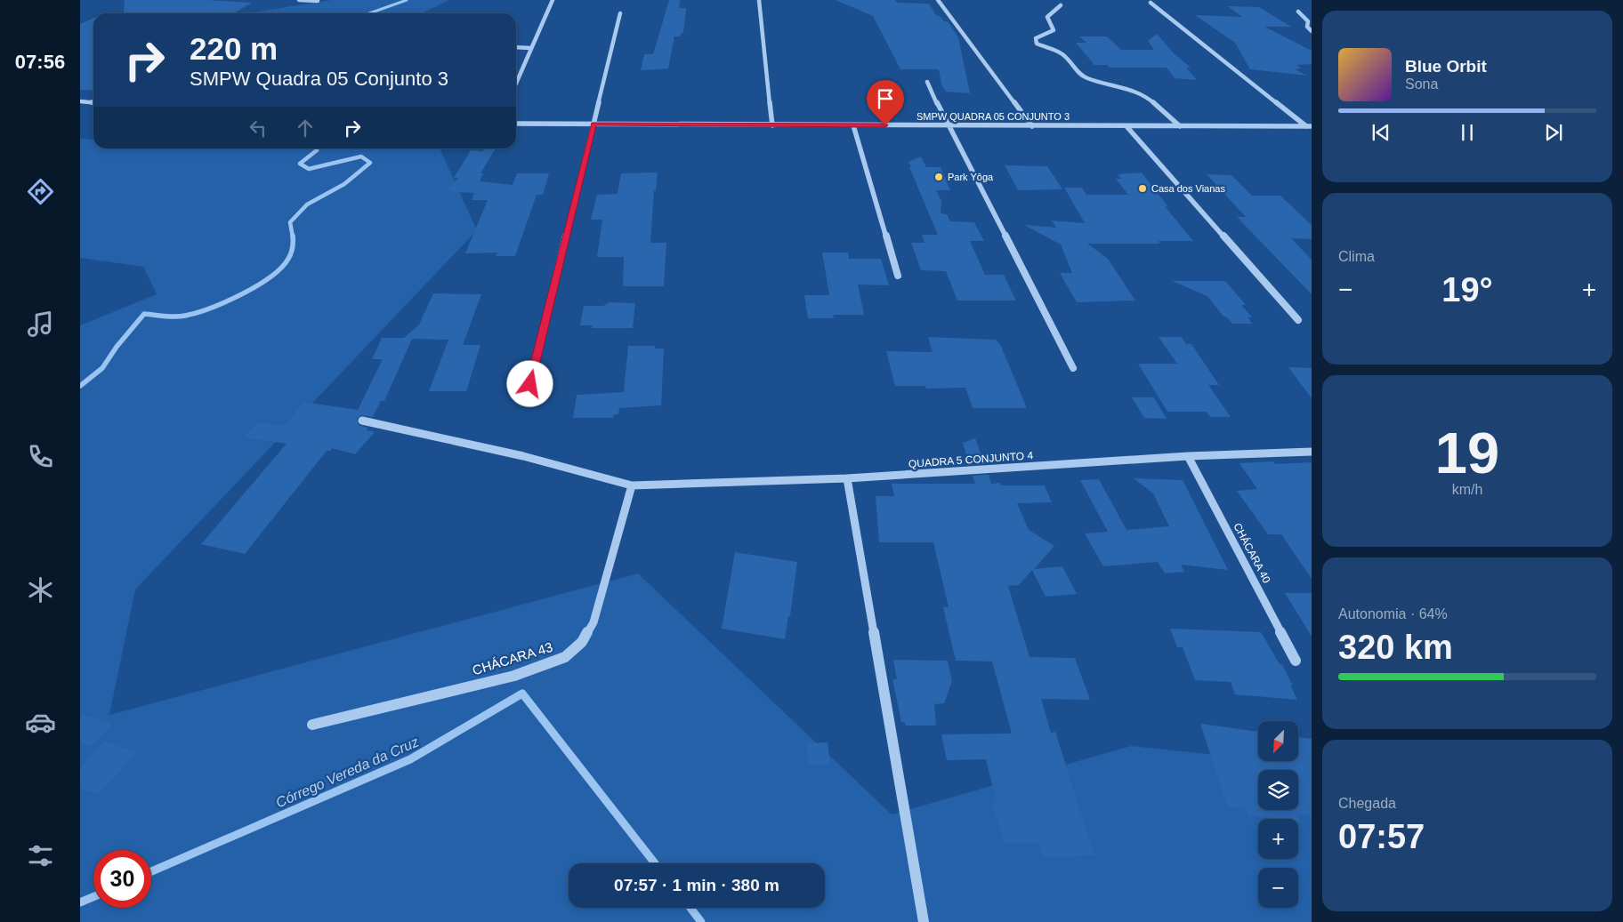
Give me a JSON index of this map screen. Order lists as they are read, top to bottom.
{
  "streets": {
    "street": [
      "SMPW QUADRA 05 CONJUNTO 3",
      "QUADRA 5 CONJUNTO 4",
      "CHÁCARA 40",
      "CHÁCARA 43"
    ]
  },
  "crossings": [
    ["QUADRA 5 CONJUNTO 4", "CHÁCARA 40"],
    ["QUADRA 5 CONJUNTO 4", "CHÁCARA 43"]
  ],
  "water": ["Córrego Vereda da Cruz"],
  "places": ["Park Yôga", "Casa dos Vianas"],
  "north": "bottom left",
  "page": {
    "tabs": "07:56",
    "turn": ["220 m", "SMPW Quadra 05 Conjunto 3"],
    "song": ["Blue Orbit", "Sona"],
    "tile": [
      "Clima",
      ["19", "km/h"],
      ["Autonomia · 64%", "320 km"],
      ["Chegada", "07:57"]
    ],
    "heat": ["−", "19°", "+"],
    "map_buttons": ["+", "−"],
    "limit": "30",
    "trip": "07:57 · 1 min · 380 m"
  }
}
